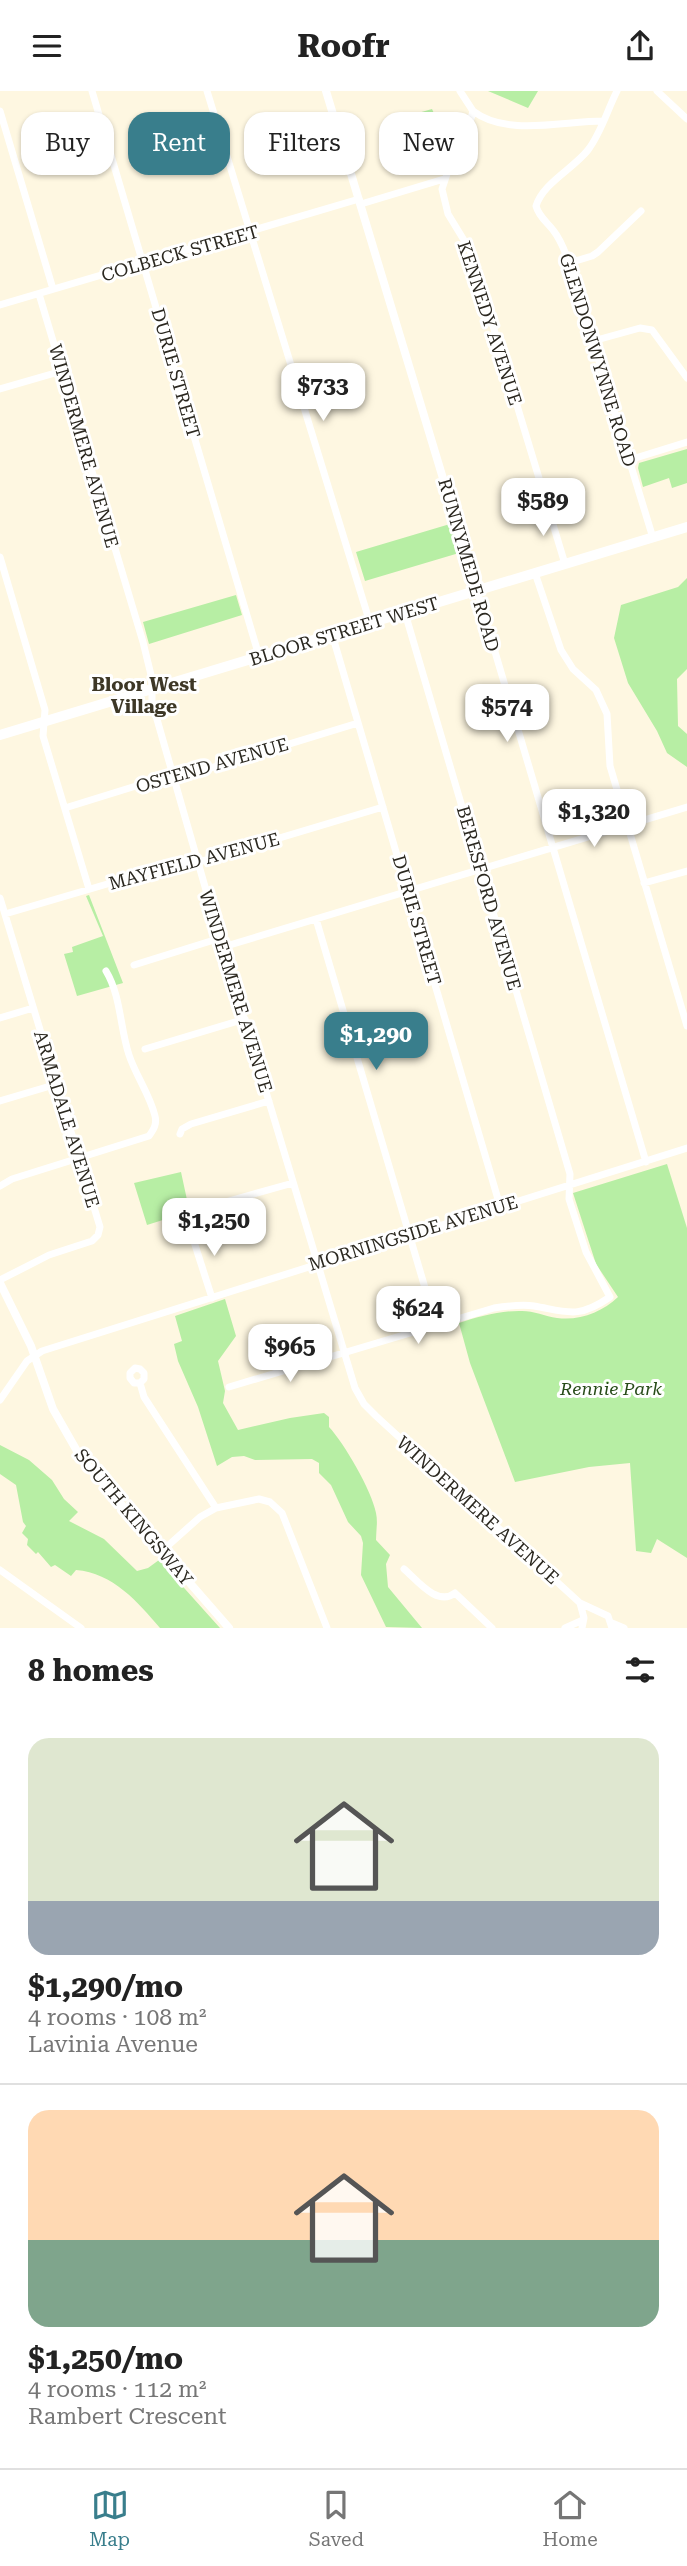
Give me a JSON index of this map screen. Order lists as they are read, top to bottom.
{
  "streets": {
    "main road": ["BLOOR STREET WEST"],
    "street": [
      "COLBECK STREET",
      "KENNEDY AVENUE",
      "GLENDONWYNNE ROAD",
      "DURIE STREET",
      "WINDERMERE AVENUE",
      "RUNNYMEDE ROAD",
      "OSTEND AVENUE",
      "MAYFIELD AVENUE",
      "BERESFORD AVENUE",
      "ARMADALE AVENUE",
      "MORNINGSIDE AVENUE",
      "SOUTH KINGSWAY"
    ]
  },
  "crossings": [
    ["COLBECK STREET", "KENNEDY AVENUE"],
    ["COLBECK STREET", "DURIE STREET"],
    ["COLBECK STREET", "WINDERMERE AVENUE"],
    ["COLBECK STREET", "RUNNYMEDE ROAD"],
    ["KENNEDY AVENUE", "BLOOR STREET WEST"],
    ["GLENDONWYNNE ROAD", "BLOOR STREET WEST"],
    ["DURIE STREET", "BLOOR STREET WEST"],
    ["DURIE STREET", "OSTEND AVENUE"],
    ["DURIE STREET", "MAYFIELD AVENUE"],
    ["DURIE STREET", "MORNINGSIDE AVENUE"],
    ["WINDERMERE AVENUE", "BLOOR STREET WEST"],
    ["WINDERMERE AVENUE", "OSTEND AVENUE"],
    ["WINDERMERE AVENUE", "MAYFIELD AVENUE"],
    ["WINDERMERE AVENUE", "MORNINGSIDE AVENUE"],
    ["RUNNYMEDE ROAD", "BLOOR STREET WEST"],
    ["RUNNYMEDE ROAD", "MORNINGSIDE AVENUE"],
    ["BLOOR STREET WEST", "BERESFORD AVENUE"],
    ["MAYFIELD AVENUE", "ARMADALE AVENUE"],
    ["BERESFORD AVENUE", "MORNINGSIDE AVENUE"],
    ["ARMADALE AVENUE", "SOUTH KINGSWAY"],
    ["MORNINGSIDE AVENUE", "SOUTH KINGSWAY"]
  ],
  "districts": ["Bloor West Village"],
  "parks": ["Rennie Park"],
  "page": {
    "header": "Roofr",
    "chip": [
      "Buy",
      "Rent",
      "Filters",
      "New"
    ],
    "price": [
      "$733",
      "$589",
      "$574",
      "$1,320",
      "$1,290",
      "$1,250",
      "$624",
      "$965"
    ],
    "heading": "8 homes",
    "list": [
      {
        "name": "$1,290/mo",
        "note": "4 rooms · 108 m² · Lavinia Avenue"
      },
      {
        "name": "$1,250/mo",
        "note": "4 rooms · 112 m² · Rambert Crescent"
      }
    ],
    "tabs": ["Map", "Saved", "Home"]
  }
}
